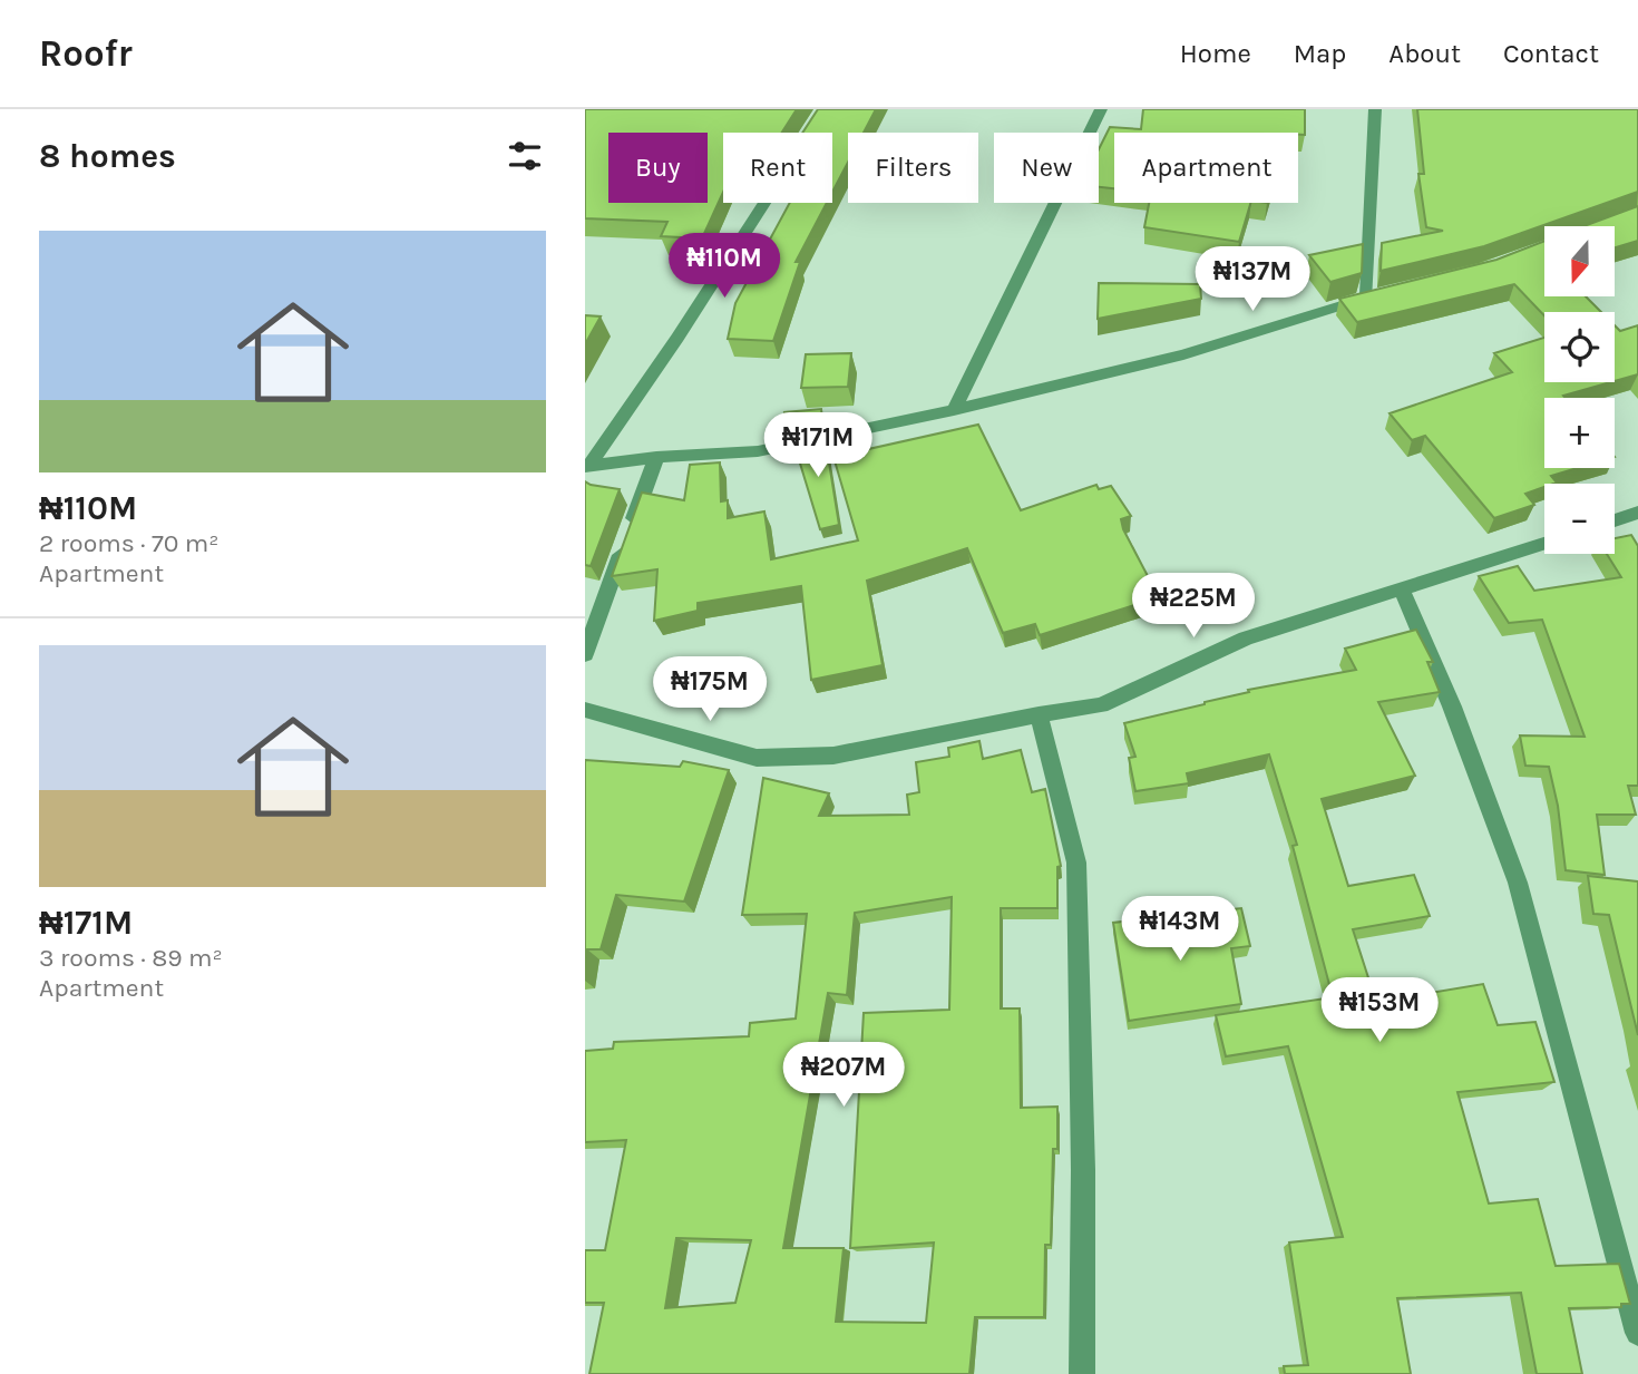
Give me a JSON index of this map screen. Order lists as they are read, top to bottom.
{
  "north": "bottom",
  "page": {
    "header": "Roofr",
    "nav": [
      "Home",
      "Map",
      "About",
      "Contact"
    ],
    "heading": "8 homes",
    "chip": [
      "Buy",
      "Rent",
      "Filters",
      "New",
      "Apartment"
    ],
    "list": [
      {
        "name": "₦110M",
        "note": "2 rooms · 70 m² · Apartment"
      },
      {
        "name": "₦171M",
        "note": "3 rooms · 89 m² · Apartment"
      }
    ],
    "map_buttons": ["+", "−"],
    "price": [
      "₦110M",
      "₦137M",
      "₦171M",
      "₦225M",
      "₦175M",
      "₦143M",
      "₦153M",
      "₦207M"
    ]
  }
}
